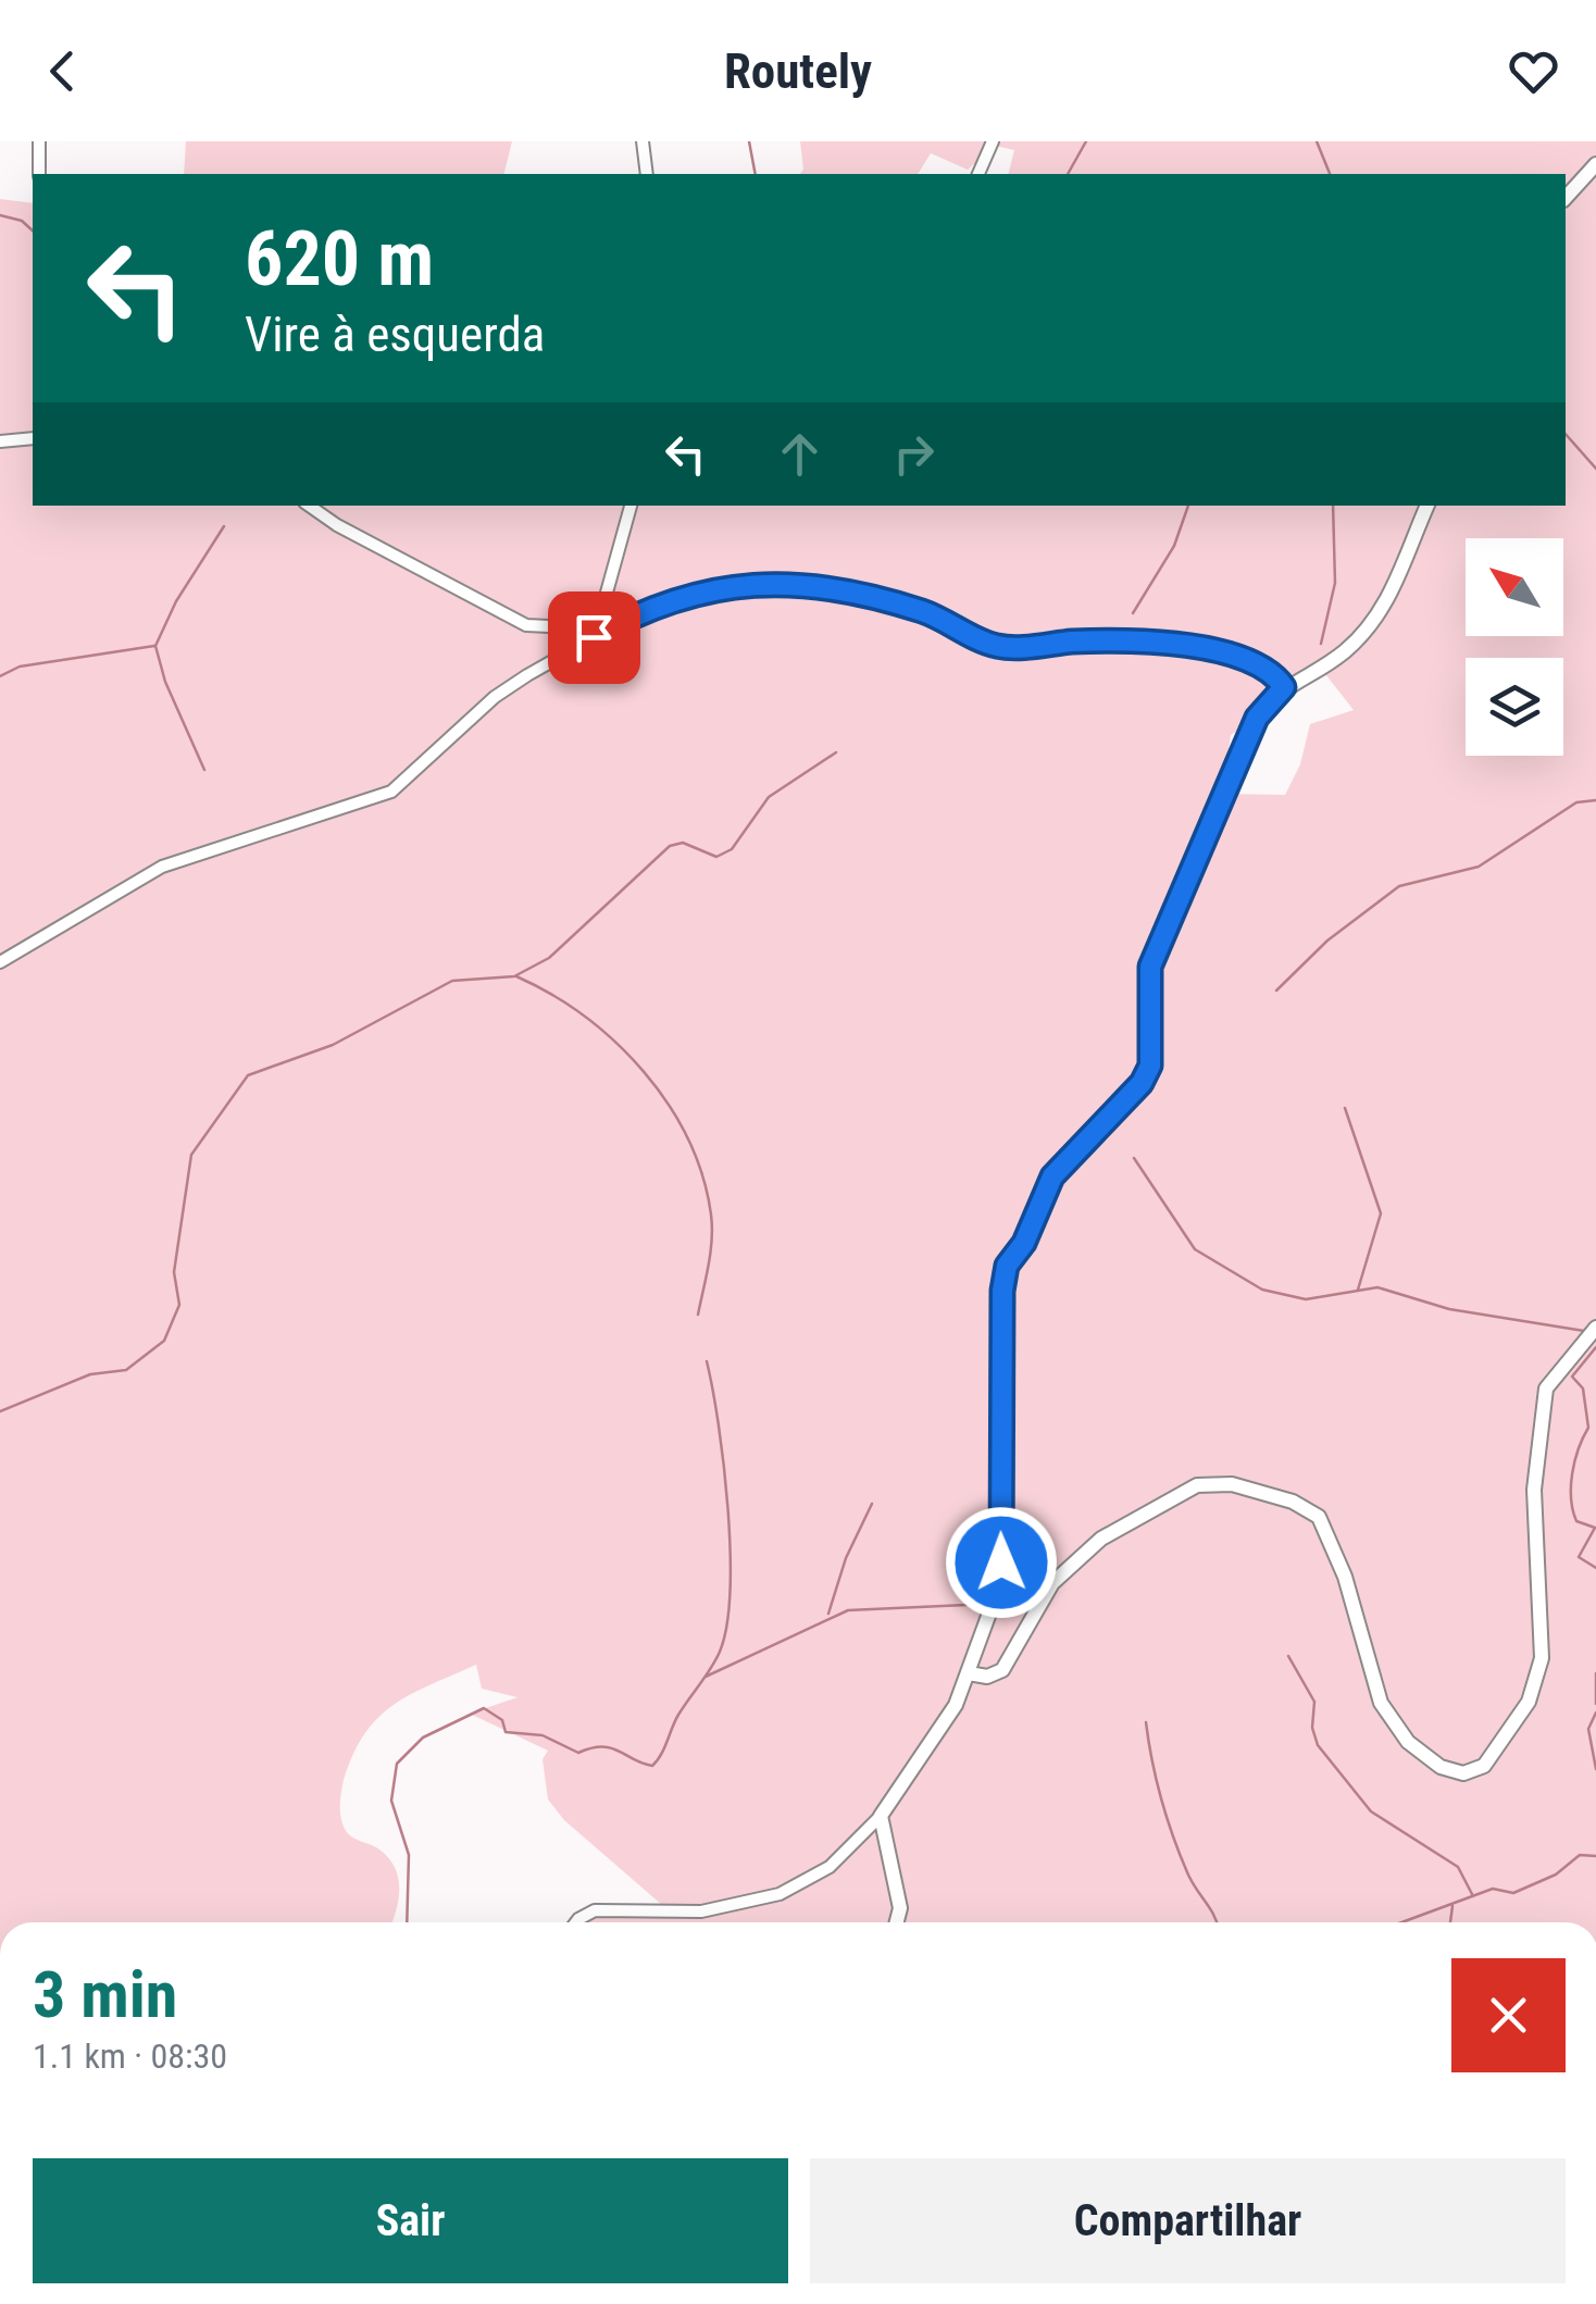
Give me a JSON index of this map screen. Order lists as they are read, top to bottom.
{
  "north": "top left",
  "page": {
    "header": "Routely",
    "turn": ["620 m", "Vire à esquerda"],
    "heading": ["3 min", "1.1 km · 08:30"],
    "buttons": ["Sair", "Compartilhar"]
  }
}
